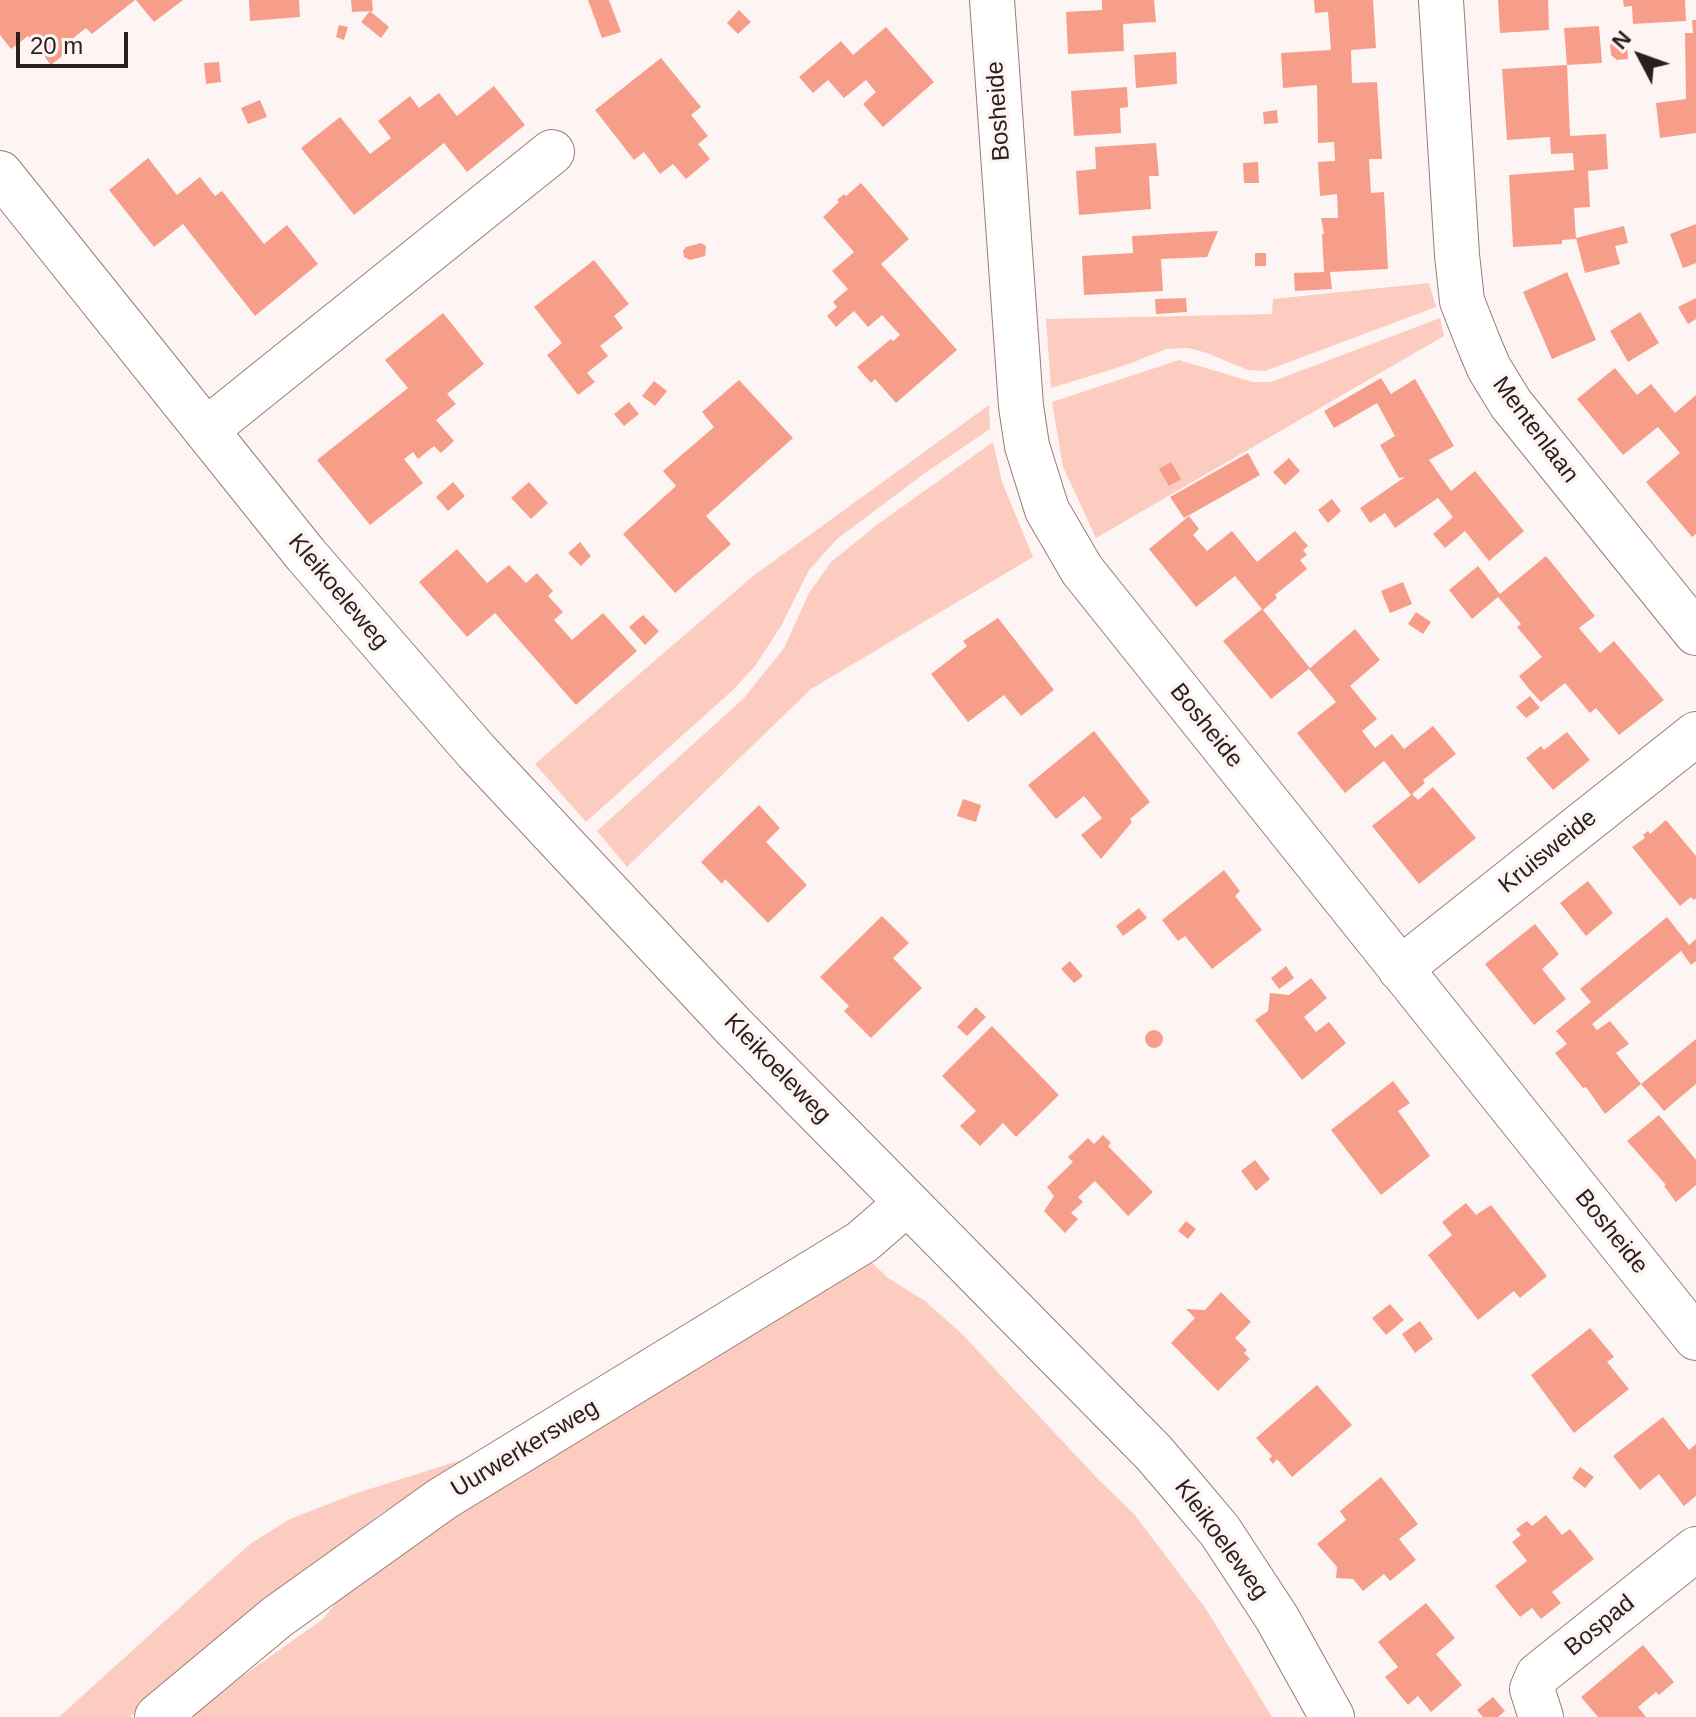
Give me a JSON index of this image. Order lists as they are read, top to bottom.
{
  "streets": {
    "street": [
      "Bosheide",
      "Mentenlaan",
      "Kleikoeleweg",
      "Kruisweide",
      "Uurwerkersweg",
      "Bospad"
    ]
  },
  "crossings": [
    ["Bosheide", "Kruisweide"],
    ["Kleikoeleweg", "Uurwerkersweg"]
  ],
  "scale_bar": "20 m",
  "north": "top left"
}
